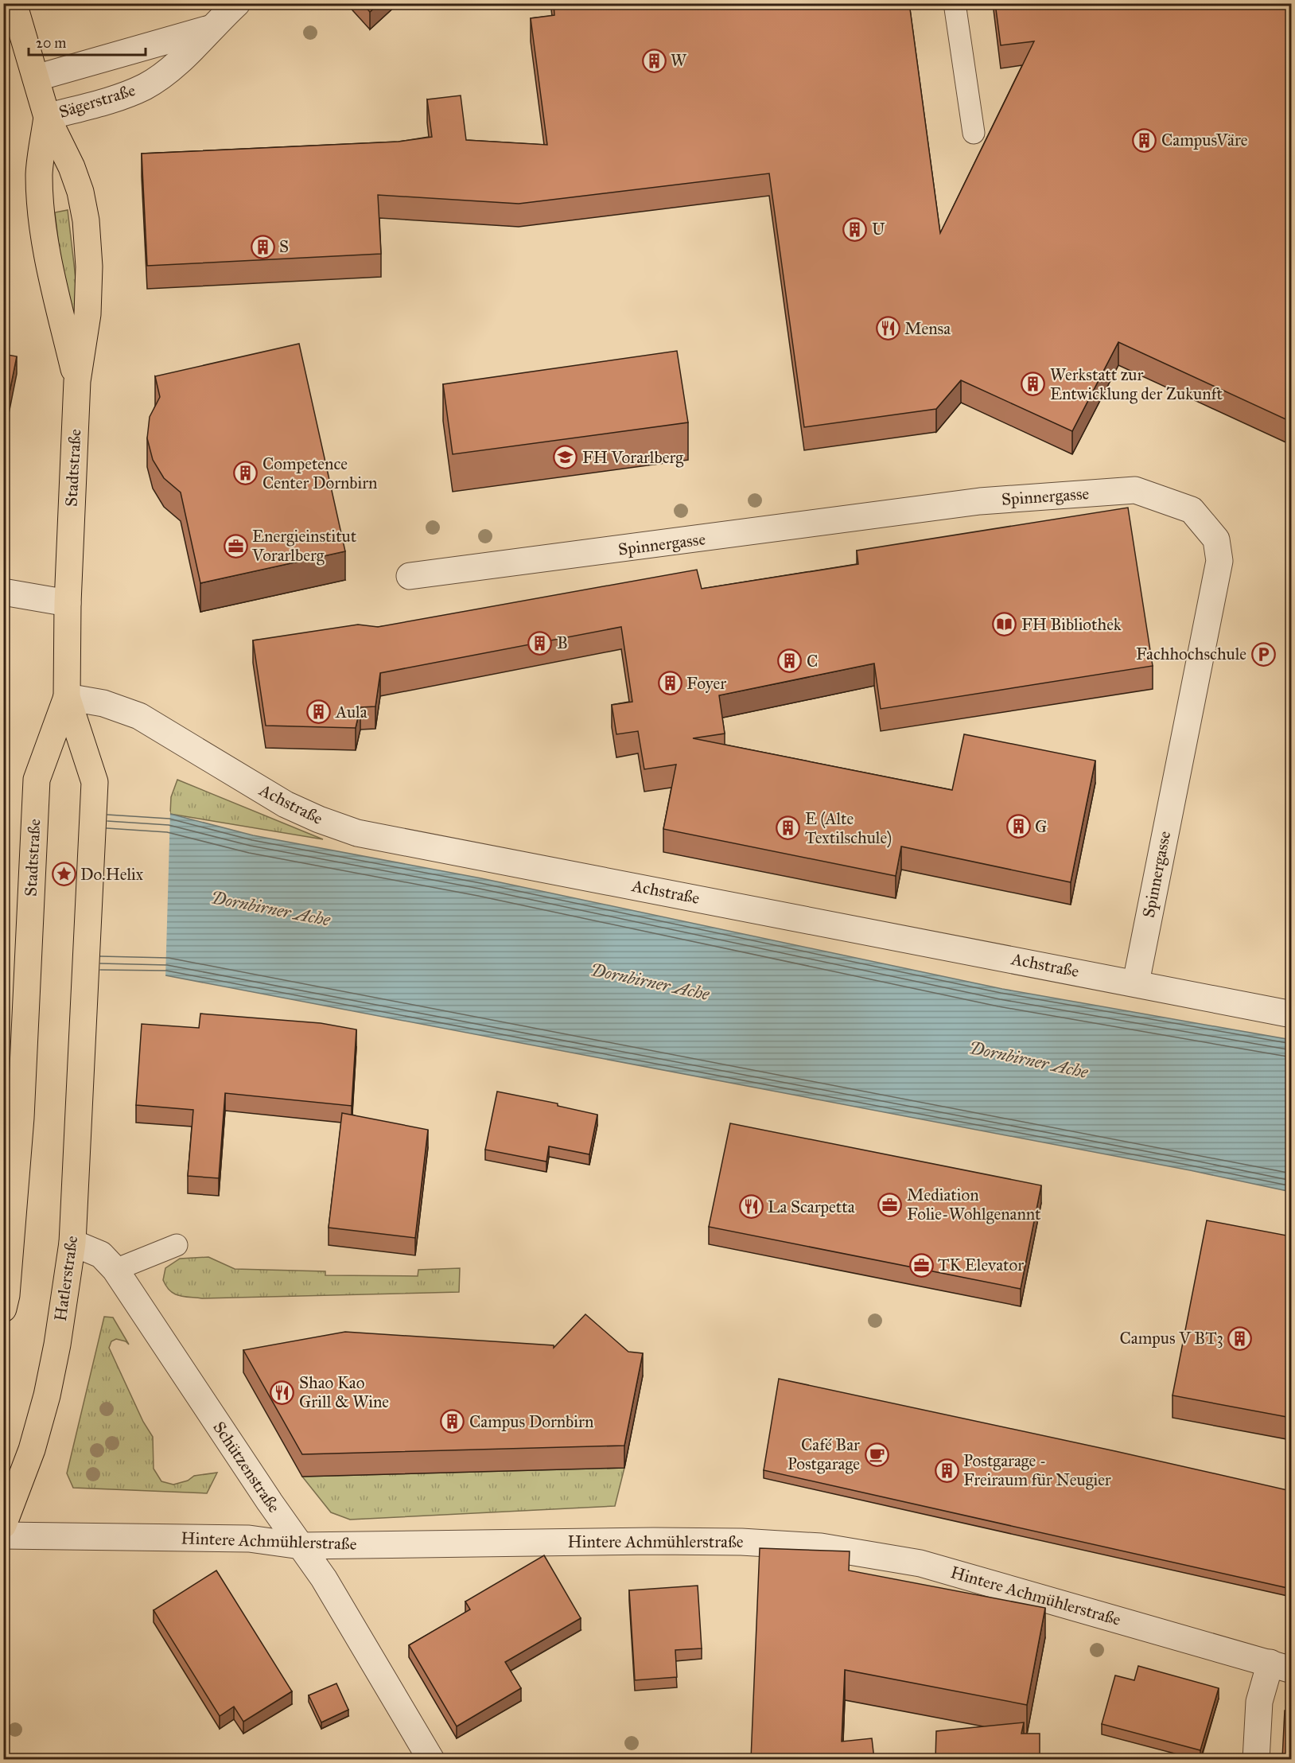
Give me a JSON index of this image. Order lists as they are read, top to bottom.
{
  "streets": {
    "main road": ["Stadtstraße", "Hatlerstraße"],
    "street": [
      "Sägerstraße",
      "Spinnergasse",
      "Achstraße",
      "Schützenstraße",
      "Hintere Achmühlerstraße"
    ]
  },
  "crossings": [
    ["Sägerstraße", "Stadtstraße"],
    ["Stadtstraße", "Achstraße"],
    ["Stadtstraße", "Hatlerstraße"],
    ["Spinnergasse", "Achstraße"],
    ["Hatlerstraße", "Schützenstraße"],
    ["Schützenstraße", "Hintere Achmühlerstraße"]
  ],
  "water": ["Dornbirner Ache"],
  "places": {
    "building": [
      "W",
      "CampusVäre",
      "U",
      "S",
      "Werkstatt zur Entwicklung der Zukunft",
      "Competence Center Dornbirn",
      "B",
      "C",
      "Foyer",
      "Aula",
      "G",
      "E (Alte Textilschule)",
      "Campus V BT3",
      "Campus Dornbirn",
      "Postgarage - Freiraum für Neugier"
    ],
    "restaurant": ["Mensa", "La Scarpetta", "Shao Kao Grill & Wine"],
    "school or university": ["FH Vorarlberg"],
    "office": ["Energieinstitut Vorarlberg", "Mediation Folie-Wohlgenannt", "TK Elevator"],
    "library": ["FH Bibliothek"],
    "parking": ["Fachhochschule"],
    "place": ["Do.Helix"],
    "cafe": ["Café Bar Postgarage"]
  },
  "scale_bar": "20 m"
}
